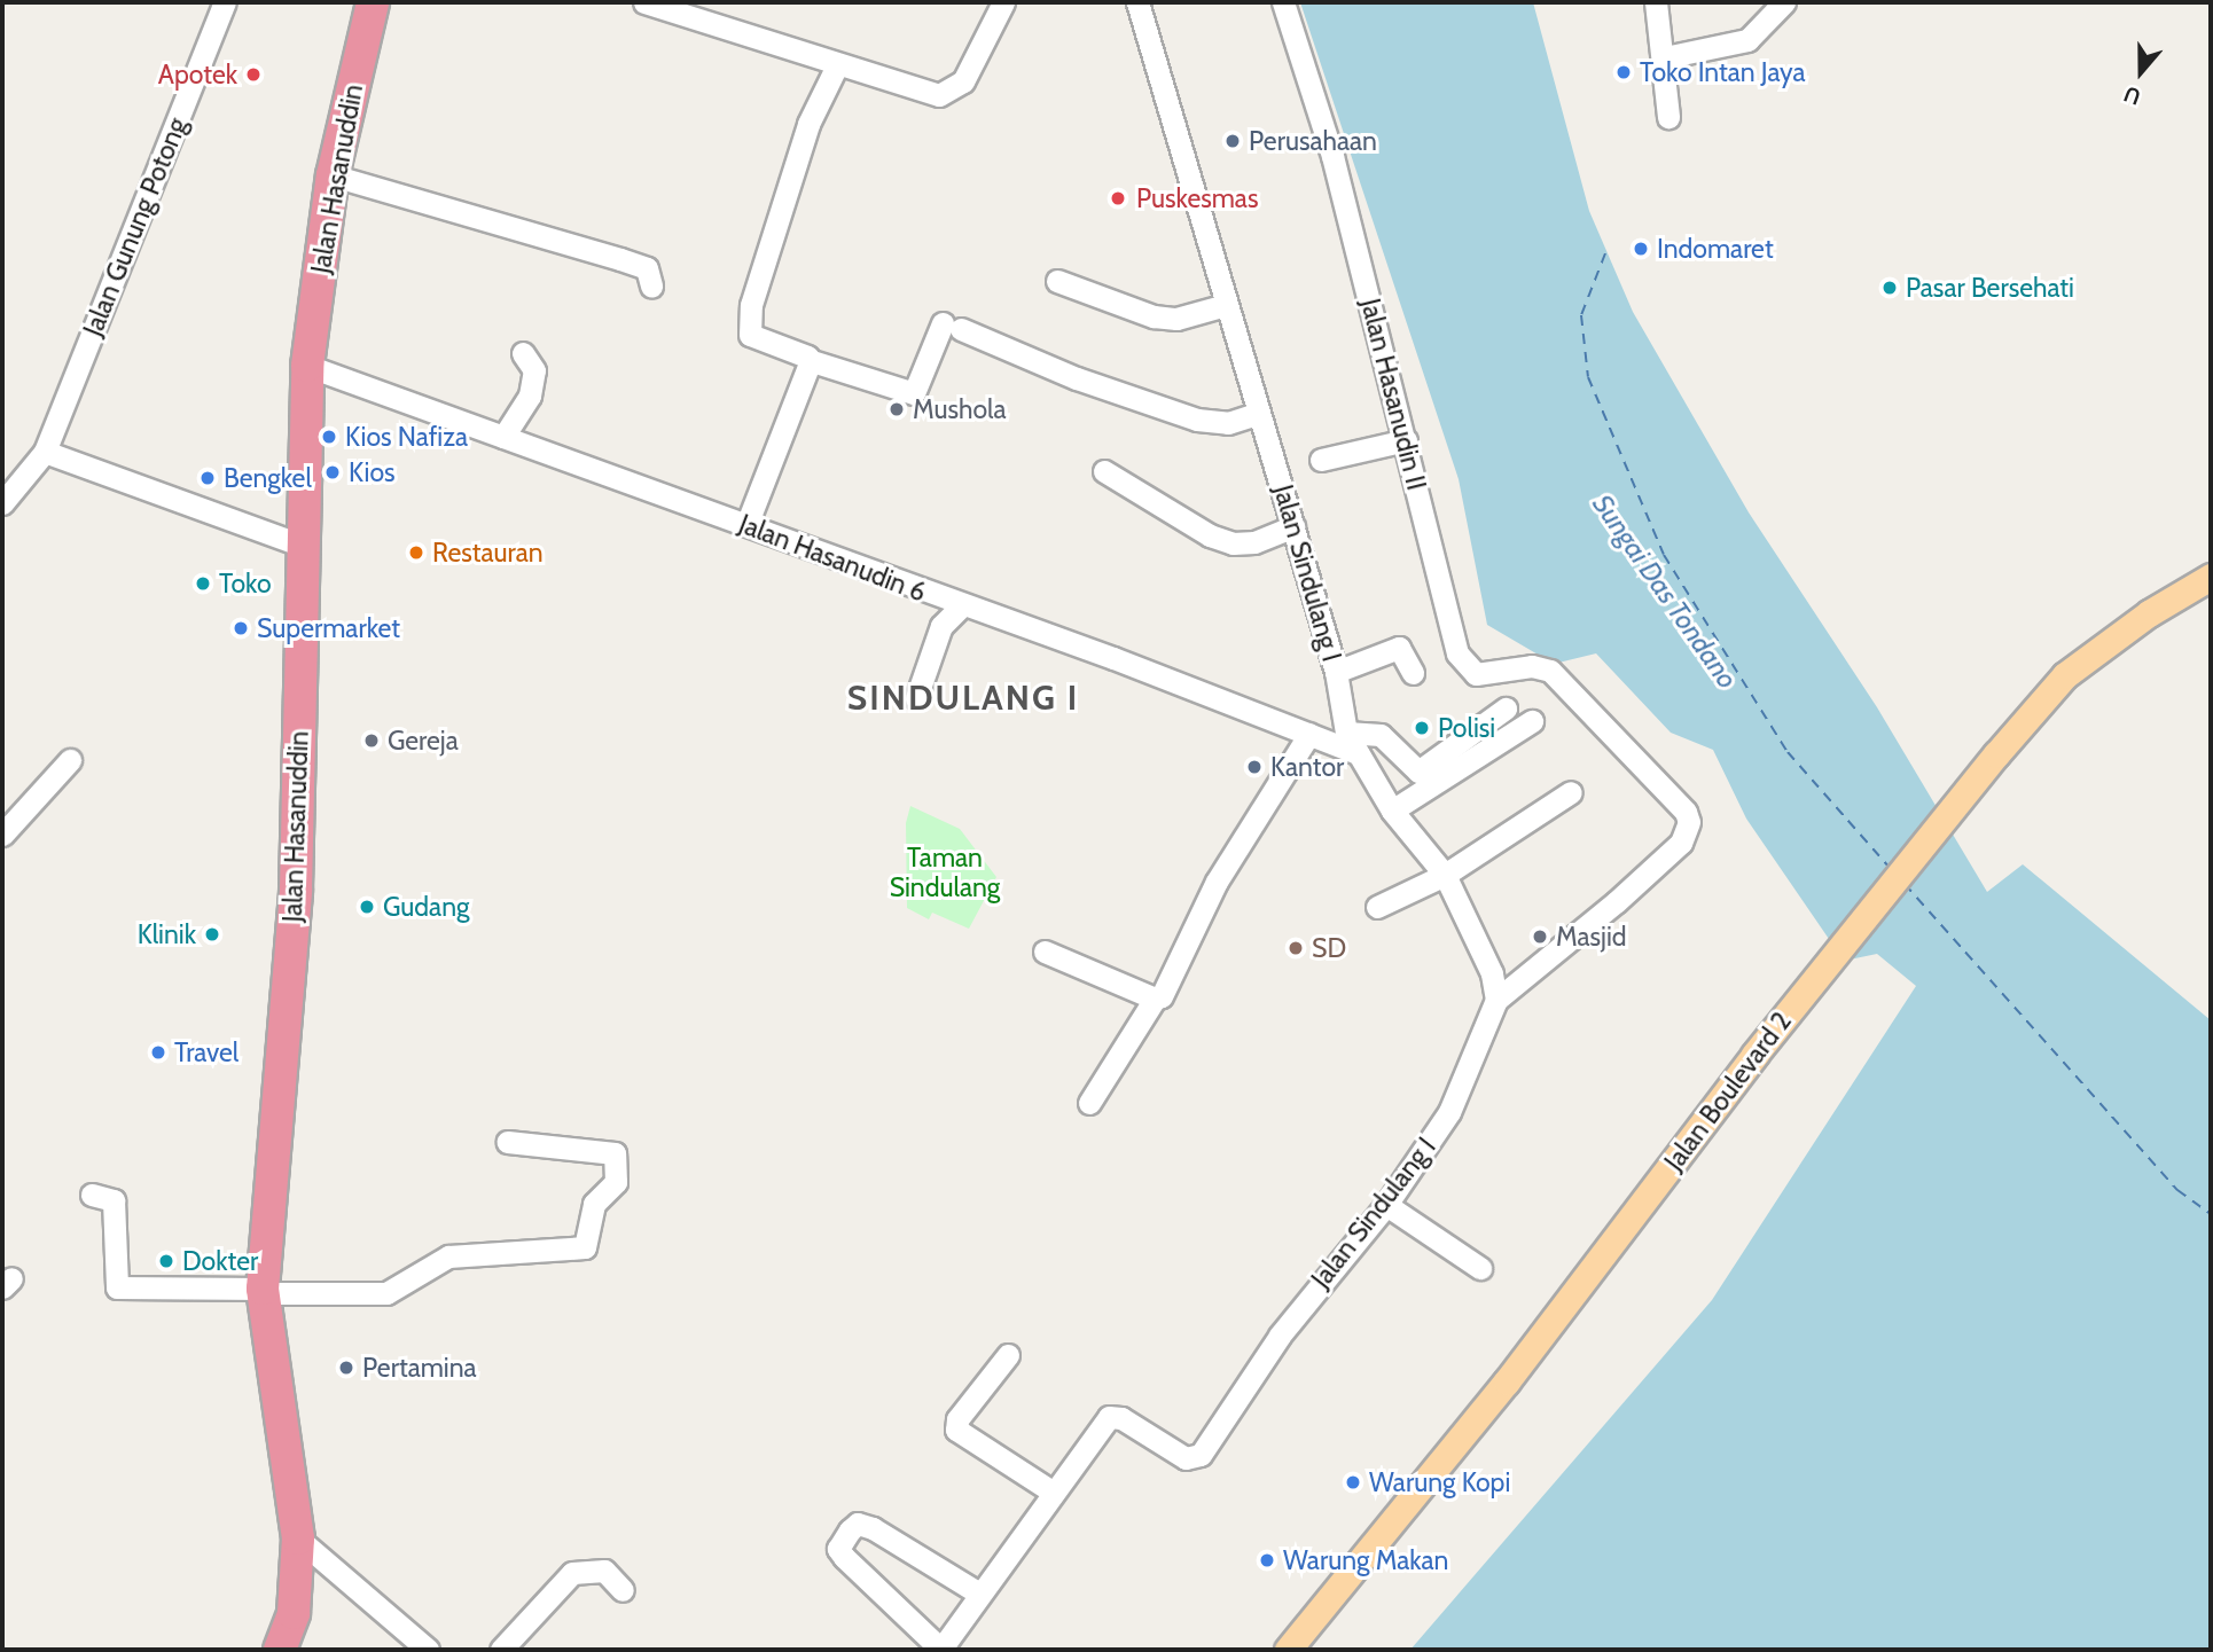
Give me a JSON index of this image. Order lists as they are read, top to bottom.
{
  "streets": {
    "highway": ["Jalan Hasanuddin"],
    "main road": ["Jalan Boulevard 2"],
    "street": [
      "Jalan Gunung Potong",
      "Jalan Hasanudin II",
      "Jalan Hasanudin 6",
      "Jalan Sindulang I"
    ]
  },
  "crossings": [
    ["Jalan Hasanuddin", "Jalan Hasanudin 6"],
    ["Jalan Hasanudin II", "Jalan Sindulang I"],
    ["Jalan Hasanudin 6", "Jalan Sindulang I"]
  ],
  "districts": ["SINDULANG I"],
  "water": ["Sungai Das Tondano"],
  "parks": ["Taman Sindulang"],
  "places": [
    "Toko Intan Jaya",
    "Apotek",
    "Perusahaan",
    "Puskesmas",
    "Indomaret",
    "Pasar Bersehati",
    "Mushola",
    "Kios Nafiza",
    "Kios",
    "Bengkel",
    "Restauran",
    "Toko",
    "Supermarket",
    "Polisi",
    "Gereja",
    "Kantor",
    "Gudang",
    "Klinik",
    "Masjid",
    "SD",
    "Travel",
    "Dokter",
    "Pertamina",
    "Warung Kopi",
    "Warung Makan"
  ],
  "north": "bottom"
}
